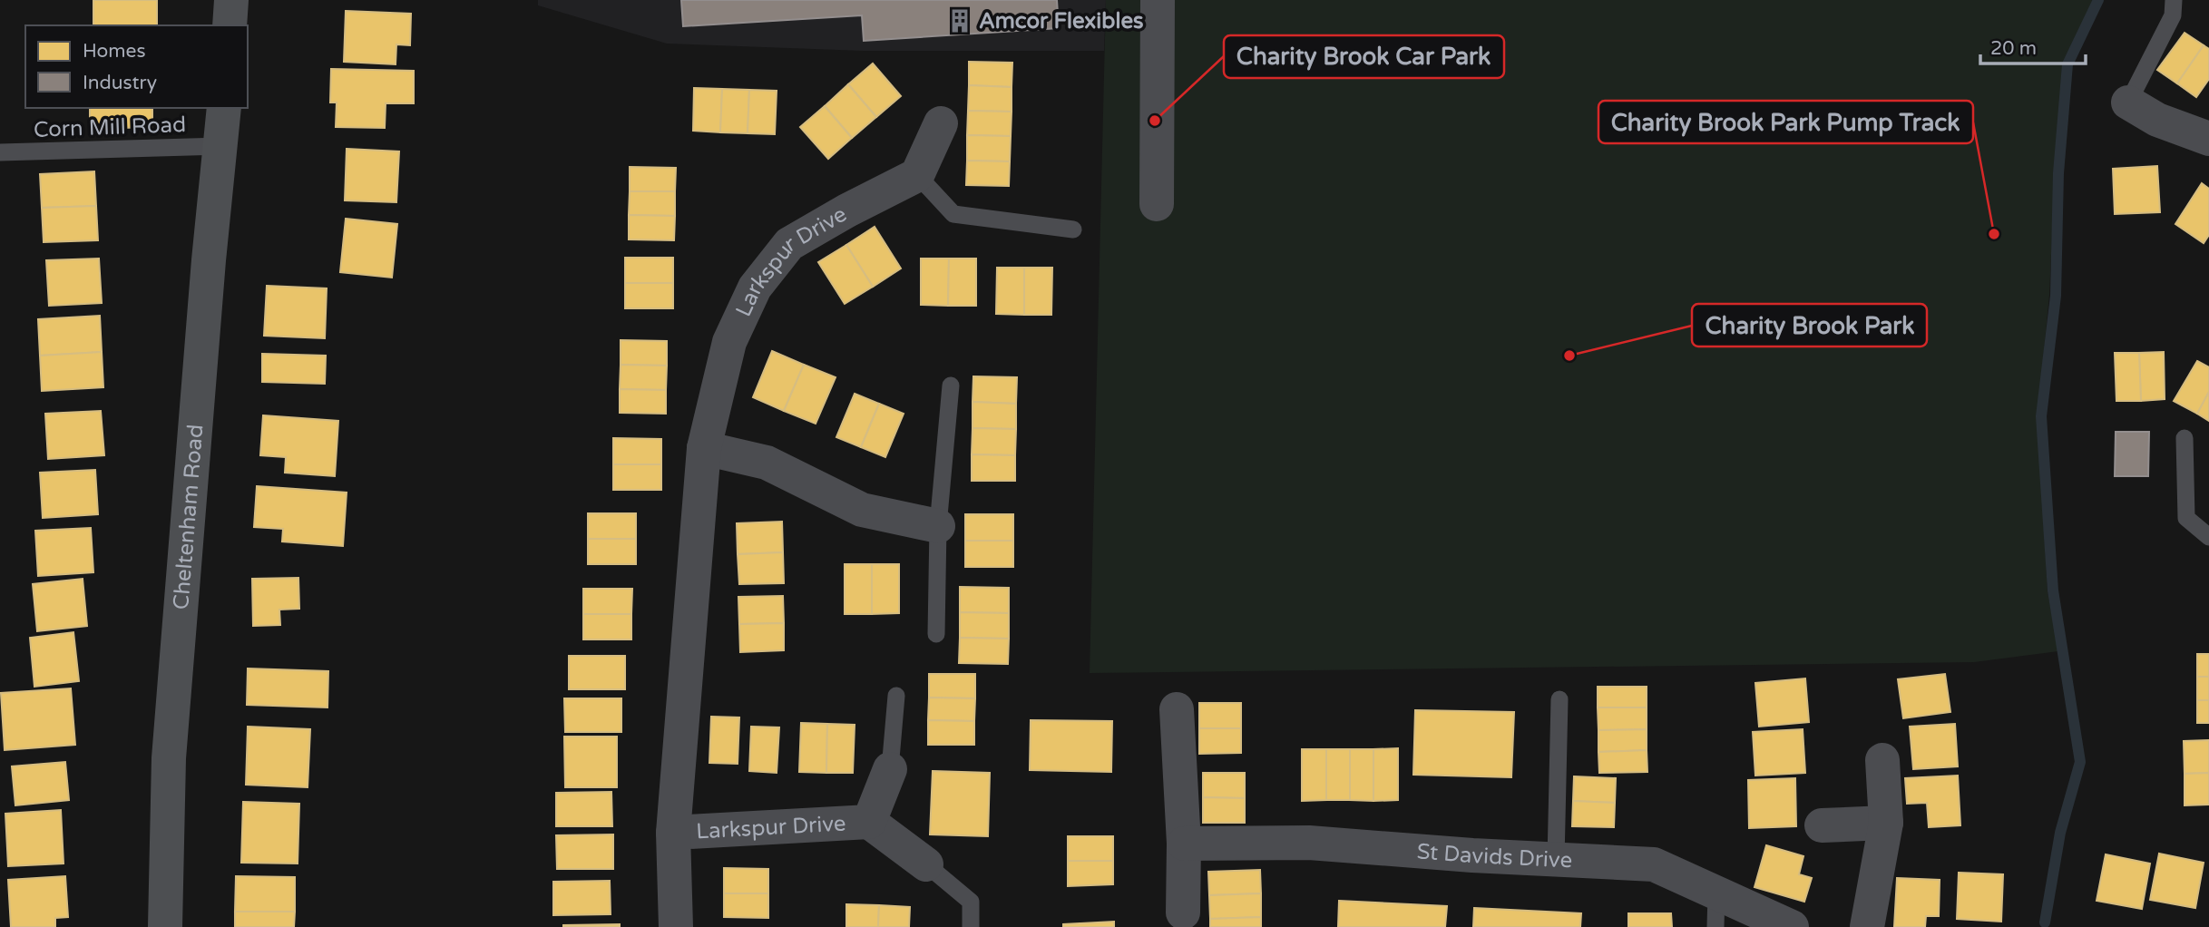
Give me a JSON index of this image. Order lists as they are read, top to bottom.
{
  "streets": {
    "main road": ["Cheltenham Road"],
    "street": ["Larkspur Drive", "St Davids Drive"],
    "lane": ["Corn Mill Road"]
  },
  "crossings": [
    ["Corn Mill Road", "Cheltenham Road"]
  ],
  "places": {
    "building": ["Amcor Flexibles"],
    "other": ["Charity Brook Car Park", "Charity Brook Park Pump Track", "Charity Brook Park"]
  },
  "legend": ["Homes", "Industry"],
  "scale_bar": "20 m"
}
